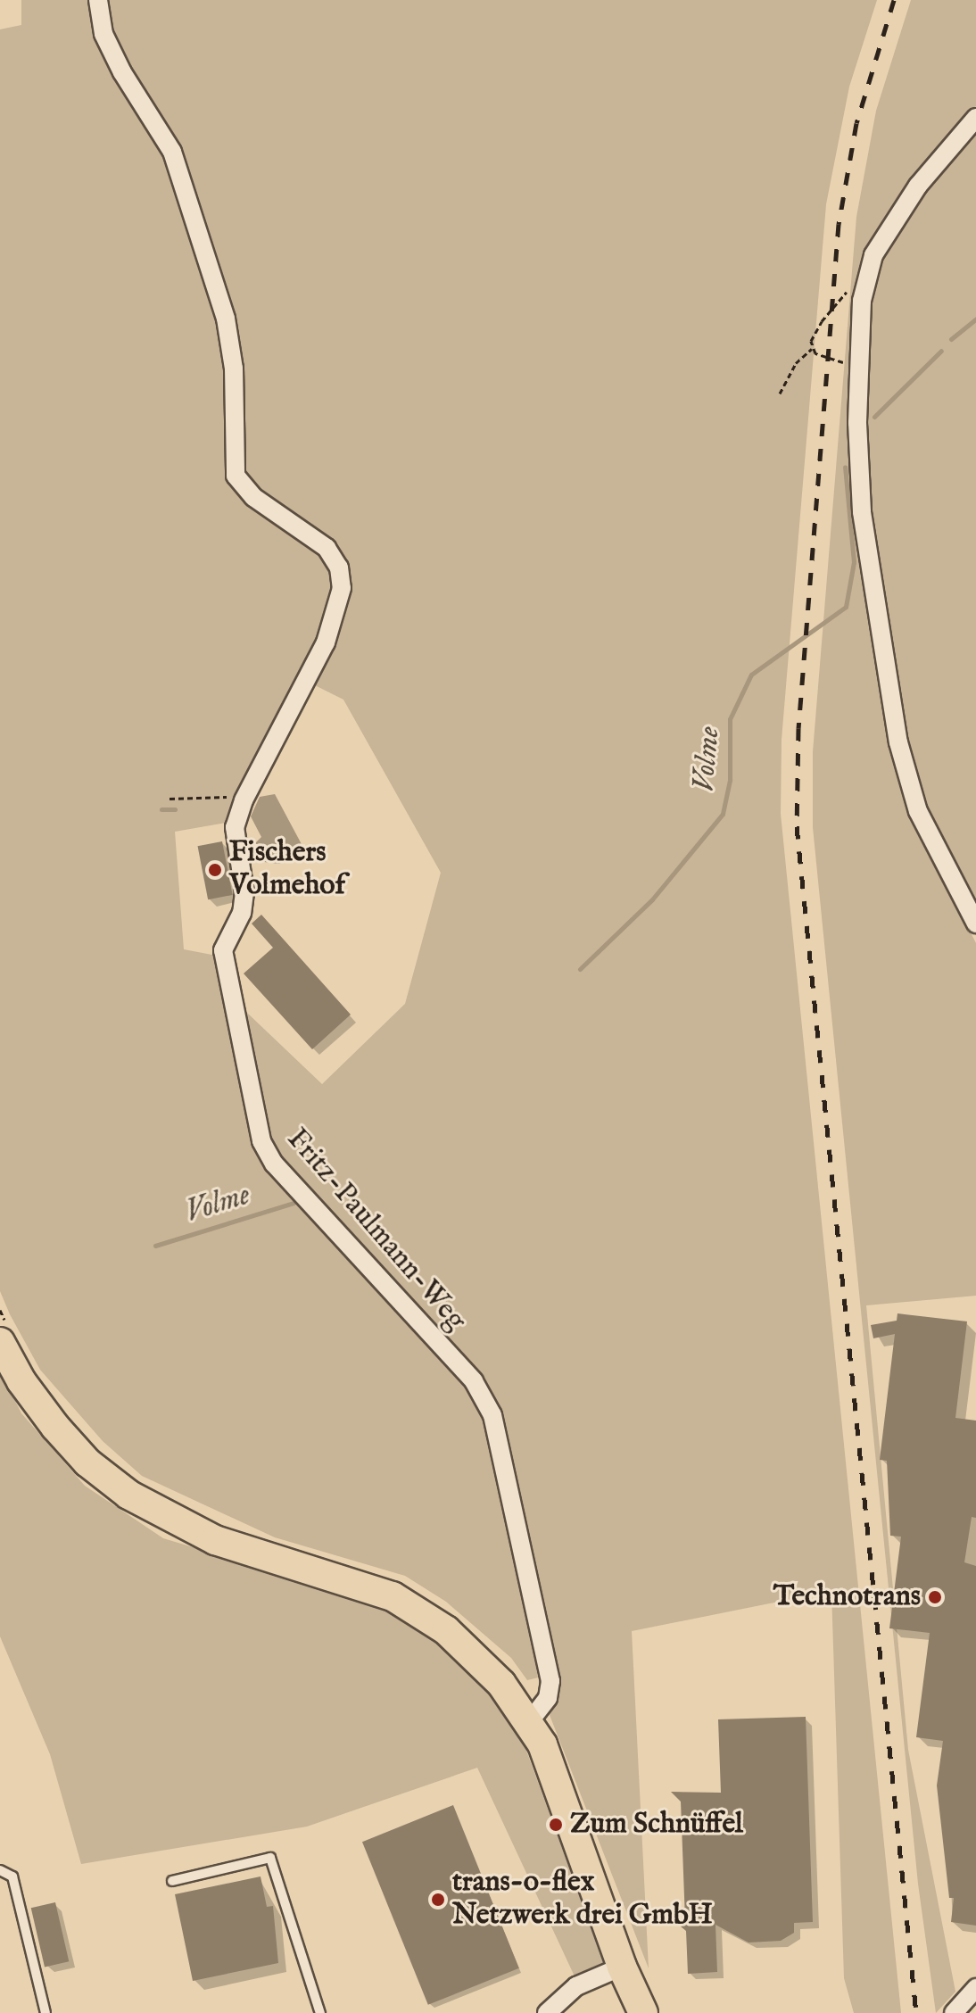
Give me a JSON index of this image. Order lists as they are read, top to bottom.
{
  "streets": {
    "street": ["Fritz-Paulmann-Weg"]
  },
  "water": ["Volme"],
  "places": [
    "Fischers Volmehof",
    "Technotrans",
    "Zum Schnüffel",
    "trans-o-flex Netzwerk drei GmbH"
  ]
}
